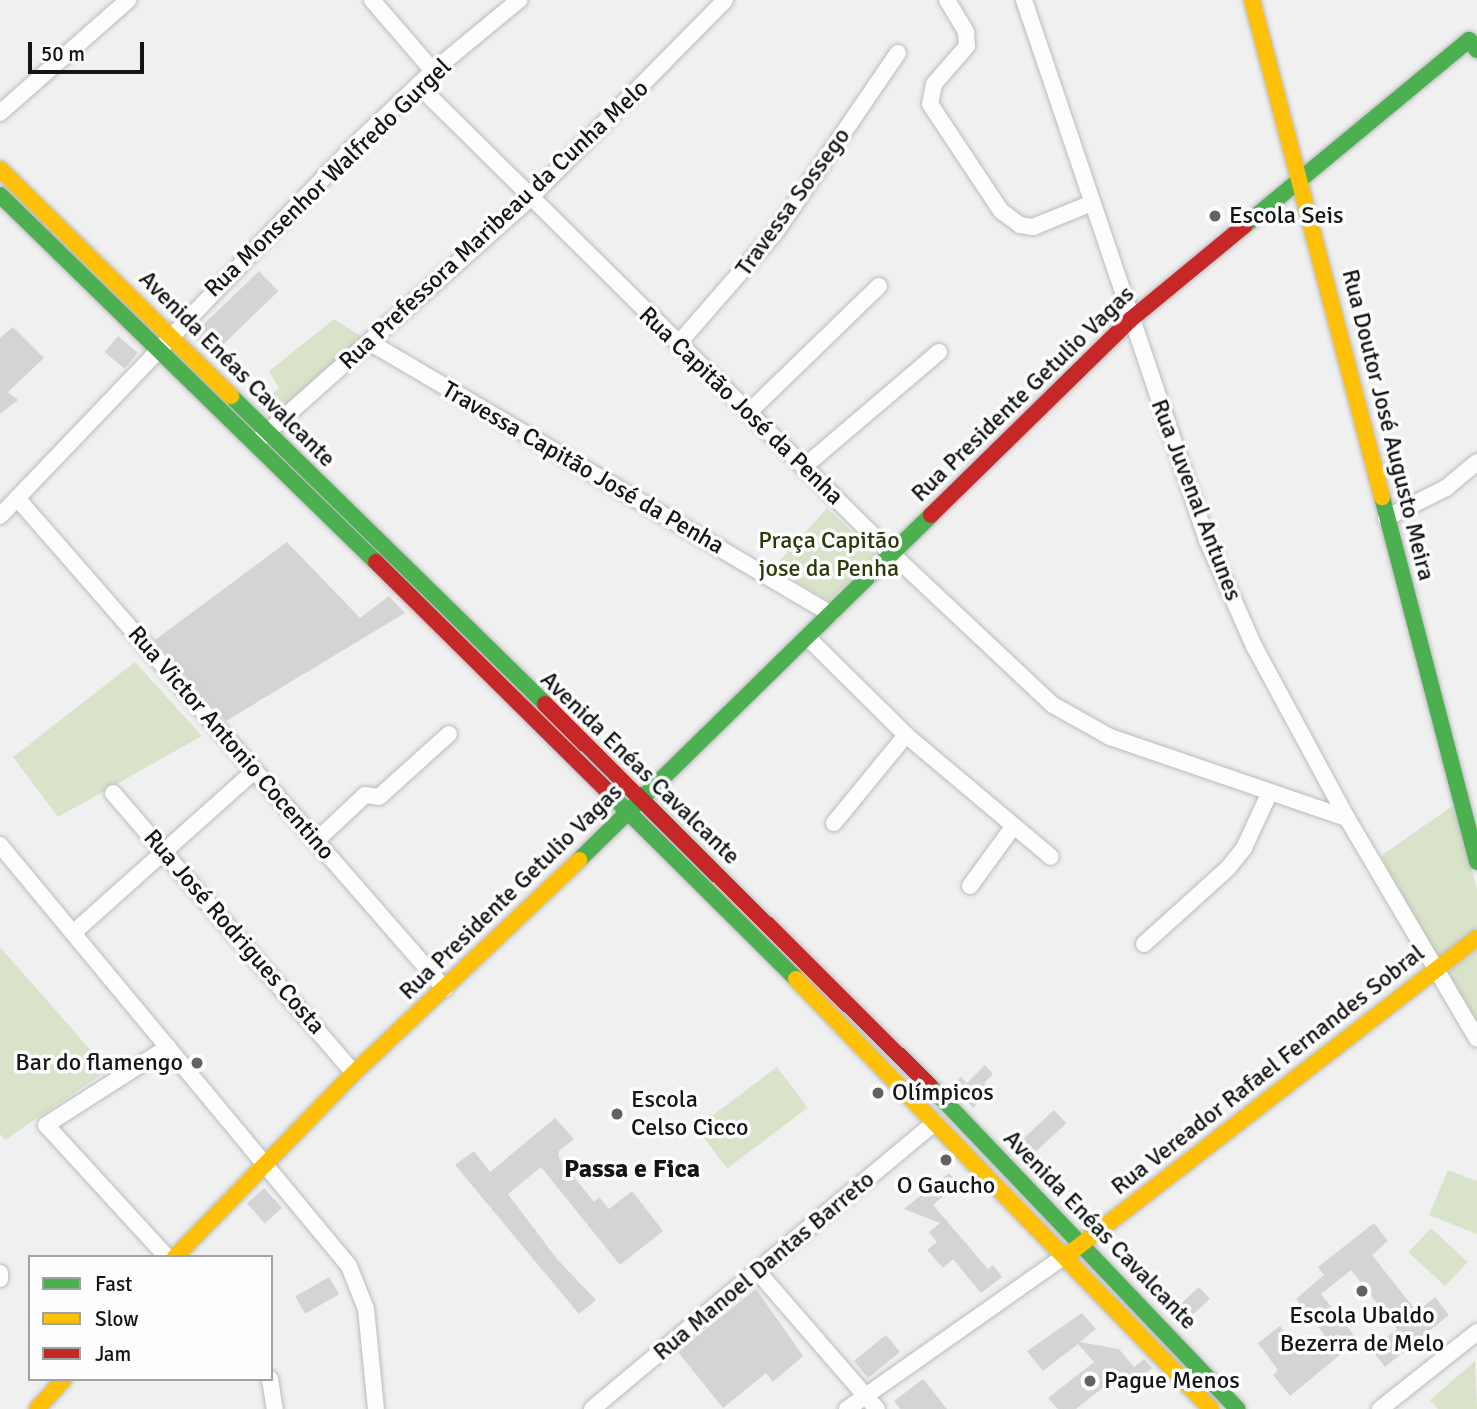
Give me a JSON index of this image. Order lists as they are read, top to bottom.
{
  "streets": {
    "main road": [
      "Avenida Enéas Cavalcante",
      "Rua Presidente Getulio Vagas",
      "Rua Doutor José Augusto Meira",
      "Rua Vereador Rafael Fernandes Sobral"
    ],
    "street": [
      "Rua Monsenhor Walfredo Gurgel",
      "Travessa Sossego",
      "Rua Prefessora Maribeau da Cunha Melo",
      "Rua Capitão José da Penha",
      "Travessa Capitão José da Penha",
      "Rua Juvenal Antunes",
      "Rua Victor Antonio Cocentino",
      "Rua José Rodrigues Costa",
      "Rua Manoel Dantas Barreto"
    ]
  },
  "crossings": [
    ["Rua Monsenhor Walfredo Gurgel", "Avenida Enéas Cavalcante"],
    ["Rua Monsenhor Walfredo Gurgel", "Rua Capitão José da Penha"],
    ["Rua Monsenhor Walfredo Gurgel", "Rua Victor Antonio Cocentino"],
    ["Travessa Sossego", "Rua Capitão José da Penha"],
    ["Rua Prefessora Maribeau da Cunha Melo", "Avenida Enéas Cavalcante"],
    ["Rua Prefessora Maribeau da Cunha Melo", "Rua Capitão José da Penha"],
    ["Rua Prefessora Maribeau da Cunha Melo", "Travessa Capitão José da Penha"],
    ["Avenida Enéas Cavalcante", "Rua Presidente Getulio Vagas"],
    ["Avenida Enéas Cavalcante", "Rua Vereador Rafael Fernandes Sobral"],
    ["Avenida Enéas Cavalcante", "Rua Manoel Dantas Barreto"],
    ["Rua Presidente Getulio Vagas", "Rua Capitão José da Penha"],
    ["Rua Presidente Getulio Vagas", "Rua Doutor José Augusto Meira"],
    ["Rua Presidente Getulio Vagas", "Travessa Capitão José da Penha"],
    ["Rua Presidente Getulio Vagas", "Rua Juvenal Antunes"],
    ["Rua Presidente Getulio Vagas", "Rua Victor Antonio Cocentino"],
    ["Rua Presidente Getulio Vagas", "Rua José Rodrigues Costa"],
    ["Rua Capitão José da Penha", "Rua Juvenal Antunes"],
    ["Rua Juvenal Antunes", "Rua Vereador Rafael Fernandes Sobral"]
  ],
  "districts": ["Passa e Fica"],
  "parks": ["Praça Capitão jose da Penha"],
  "places": [
    "Escola Seis",
    "Bar do flamengo",
    "Olímpicos",
    "Escola Celso Cicco",
    "O Gaucho",
    "Escola Ubaldo Bezerra de Melo",
    "Pague Menos"
  ],
  "legend": ["Fast", "Slow", "Jam"],
  "scale_bar": "50 m"
}
